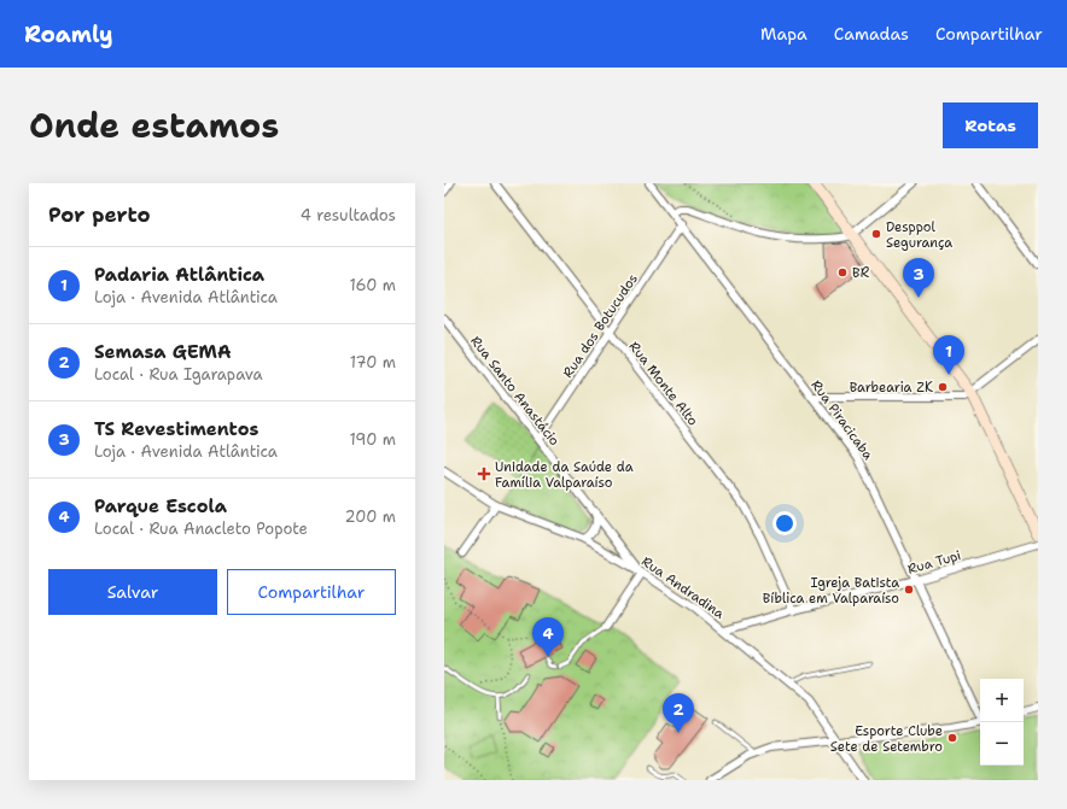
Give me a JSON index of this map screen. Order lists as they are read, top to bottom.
{
  "streets": {
    "street": [
      "Rua dos Botucudos",
      "Rua Monte Alto",
      "Rua Santo Anastácio",
      "Rua Piracicaba",
      "Rua Tupi",
      "Rua Andradina"
    ]
  },
  "crossings": [
    ["Rua dos Botucudos", "Rua Monte Alto"],
    ["Rua dos Botucudos", "Rua Santo Anastácio"],
    ["Rua dos Botucudos", "Rua Piracicaba"],
    ["Rua Monte Alto", "Rua Tupi"],
    ["Rua Santo Anastácio", "Rua Andradina"],
    ["Rua Piracicaba", "Rua Tupi"],
    ["Rua Tupi", "Rua Andradina"]
  ],
  "places": {
    "other": [
      "Desppol Segurança",
      "BR",
      "Barbearia ZK",
      "Igreja Batista Bíblica em Valparaíso",
      "Esporte Clube Sete de Setembro"
    ],
    "health": ["Unidade da Saúde da Família Valparaíso"]
  },
  "page": {
    "header": "Roamly",
    "nav": ["Mapa", "Camadas", "Compartilhar"],
    "title": "Onde estamos",
    "buttons": [
      "Rotas",
      ["Salvar", "Compartilhar"]
    ],
    "heading": ["Por perto", "4 resultados"],
    "list": [
      {
        "mark": "1",
        "name": "Padaria Atlântica",
        "note": "Loja · Avenida Atlântica",
        "value": "160 m"
      },
      {
        "mark": "2",
        "name": "Semasa GEMA",
        "note": "Local · Rua Igarapava",
        "value": "170 m"
      },
      {
        "mark": "3",
        "name": "TS Revestimentos",
        "note": "Loja · Avenida Atlântica",
        "value": "190 m"
      },
      {
        "mark": "4",
        "name": "Parque Escola",
        "note": "Local · Rua Anacleto Popote",
        "value": "200 m"
      }
    ],
    "pins": [
      "3",
      "1",
      "4",
      "2"
    ],
    "map_buttons": ["+", "−"]
  }
}
